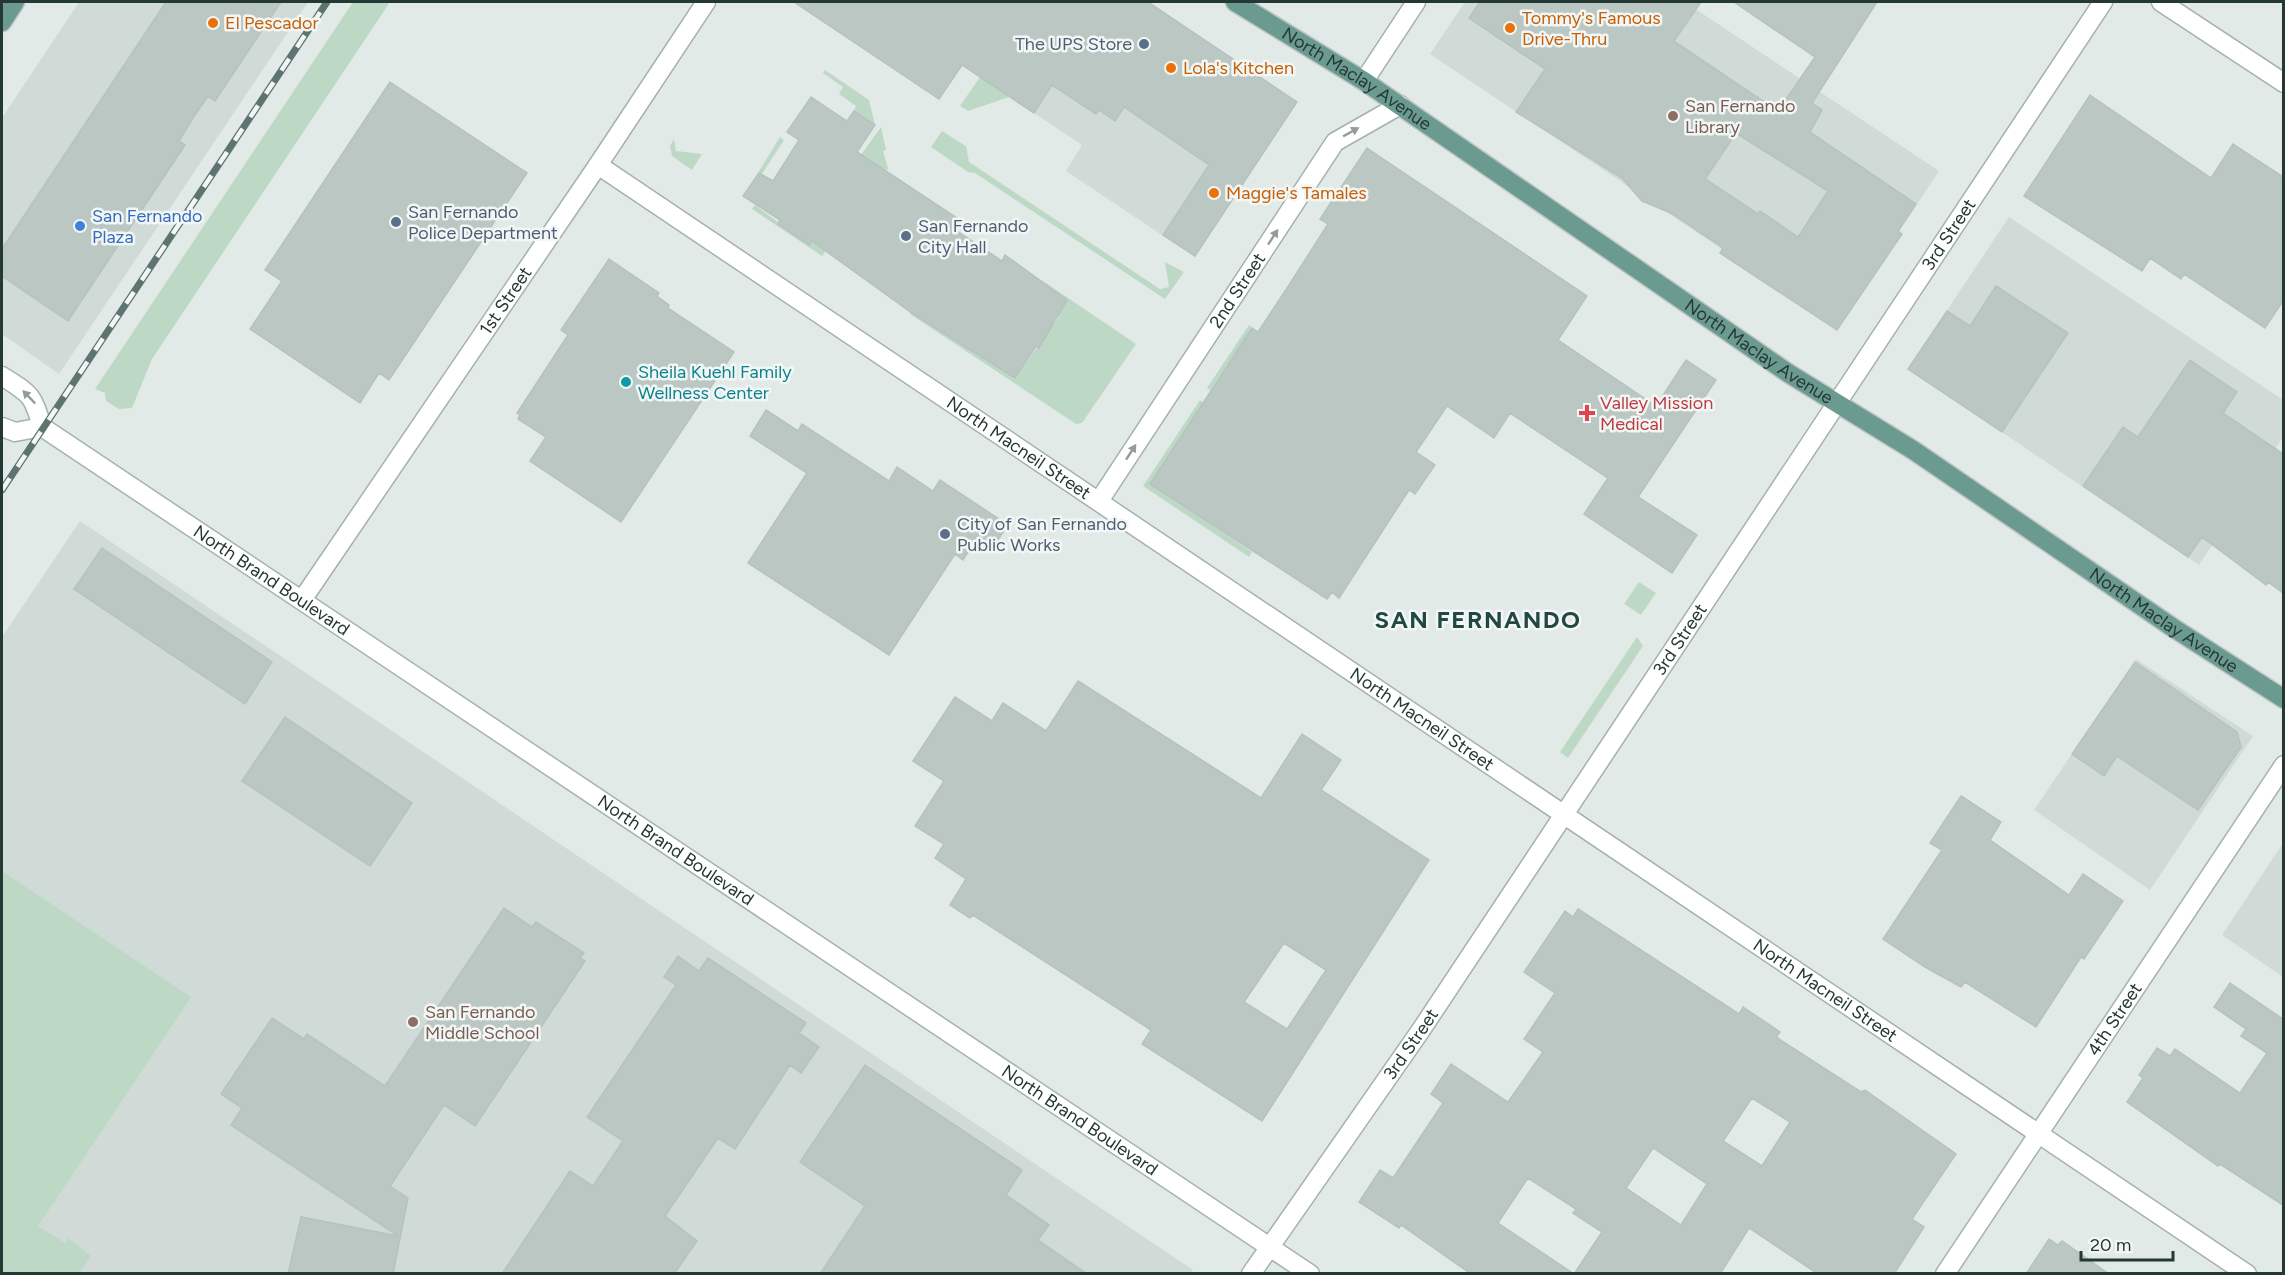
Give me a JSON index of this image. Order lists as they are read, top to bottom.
{
  "streets": {
    "main road": ["North Maclay Avenue"],
    "street": [
      "3rd Street",
      "2nd Street",
      "1st Street",
      "North Macneil Street",
      "North Brand Boulevard",
      "4th Street"
    ]
  },
  "crossings": [
    ["North Maclay Avenue", "3rd Street"],
    ["North Maclay Avenue", "2nd Street"],
    ["3rd Street", "North Macneil Street"],
    ["3rd Street", "North Brand Boulevard"],
    ["2nd Street", "North Macneil Street"],
    ["1st Street", "North Macneil Street"],
    ["1st Street", "North Brand Boulevard"],
    ["North Macneil Street", "4th Street"]
  ],
  "one_way": ["2nd Street"],
  "districts": ["SAN FERNANDO"],
  "places": {
    "other": [
      "El Pescador",
      "Tommy's Famous Drive-Thru",
      "The UPS Store",
      "Lola's Kitchen",
      "San Fernando Library",
      "Maggie's Tamales",
      "San Fernando Police Department",
      "San Fernando Plaza",
      "San Fernando City Hall",
      "Sheila Kuehl Family Wellness Center",
      "City of San Fernando Public Works",
      "San Fernando Middle School"
    ],
    "health": ["Valley Mission Medical"]
  },
  "scale_bar": "20 m"
}
